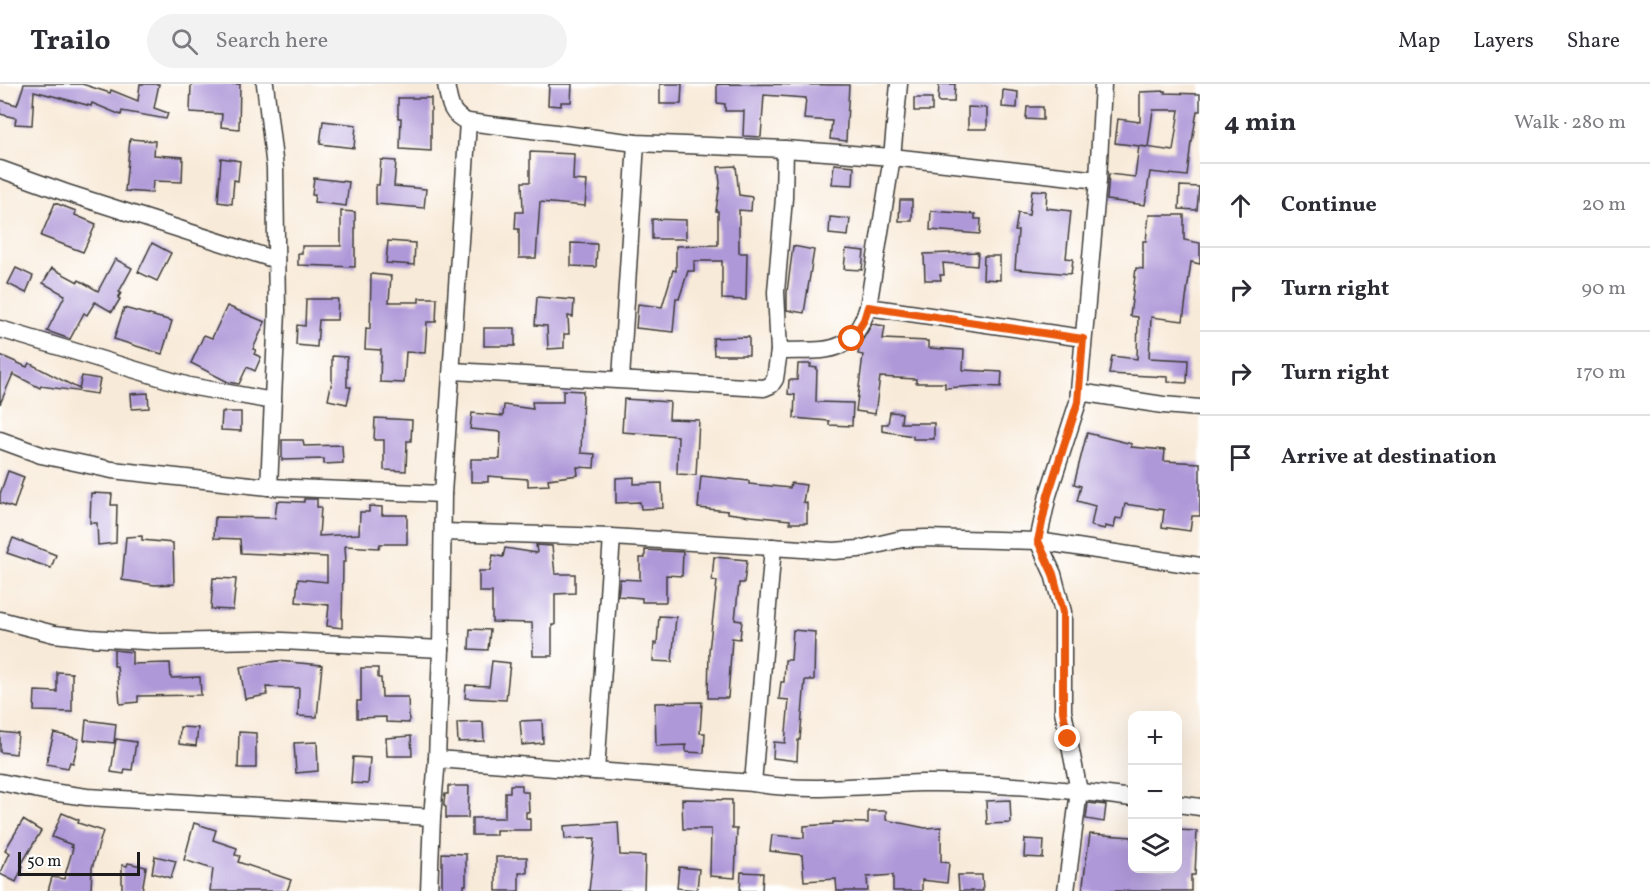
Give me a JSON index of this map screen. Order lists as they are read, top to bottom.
{
  "scale_bar": "50 m",
  "page": {
    "header": "Trailo",
    "search": "Search here",
    "nav": ["Map", "Layers", "Share"],
    "heading": ["4 min", "Walk · 280 m"],
    "list": [
      ["Continue", "20 m"],
      ["Turn right", "90 m"],
      ["Turn right", "170 m"],
      "Arrive at destination"
    ],
    "map_buttons": ["+", "−"],
    "scale": "50 m"
  }
}
